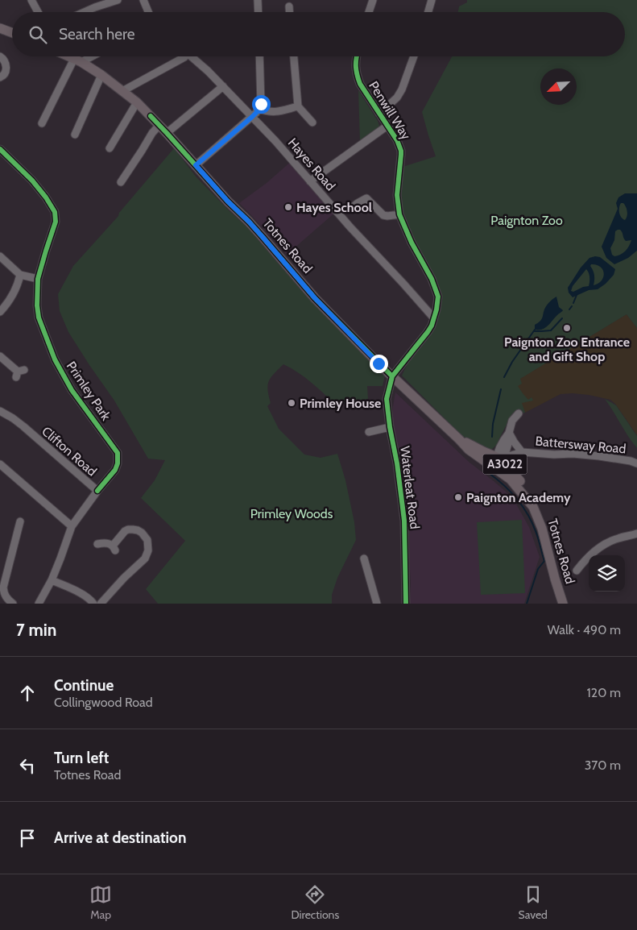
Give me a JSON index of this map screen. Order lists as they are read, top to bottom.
{
  "streets": {
    "main road": ["Totnes Road", "A3022"],
    "street": [
      "Penwill Way",
      "Hayes Road",
      "Primley Park",
      "Battersway Road",
      "Clifton Road",
      "Waterleat Road"
    ]
  },
  "crossings": [
    ["Penwill Way", "Hayes Road"],
    ["Totnes Road", "Battersway Road"],
    ["Totnes Road", "Waterleat Road"],
    ["Primley Park", "Clifton Road"]
  ],
  "parks": ["Paignton Zoo", "Primley Woods"],
  "places": [
    "Hayes School",
    "Paignton Zoo Entrance and Gift Shop",
    "Primley House",
    "Paignton Academy"
  ],
  "north": "bottom left",
  "page": {
    "search": "Search here",
    "heading": ["7 min", "Walk · 490 m"],
    "list": [
      ["Continue", "Collingwood Road", "120 m"],
      ["Turn left", "Totnes Road", "370 m"],
      "Arrive at destination"
    ],
    "nav": ["Map", "Directions", "Saved"]
  }
}
